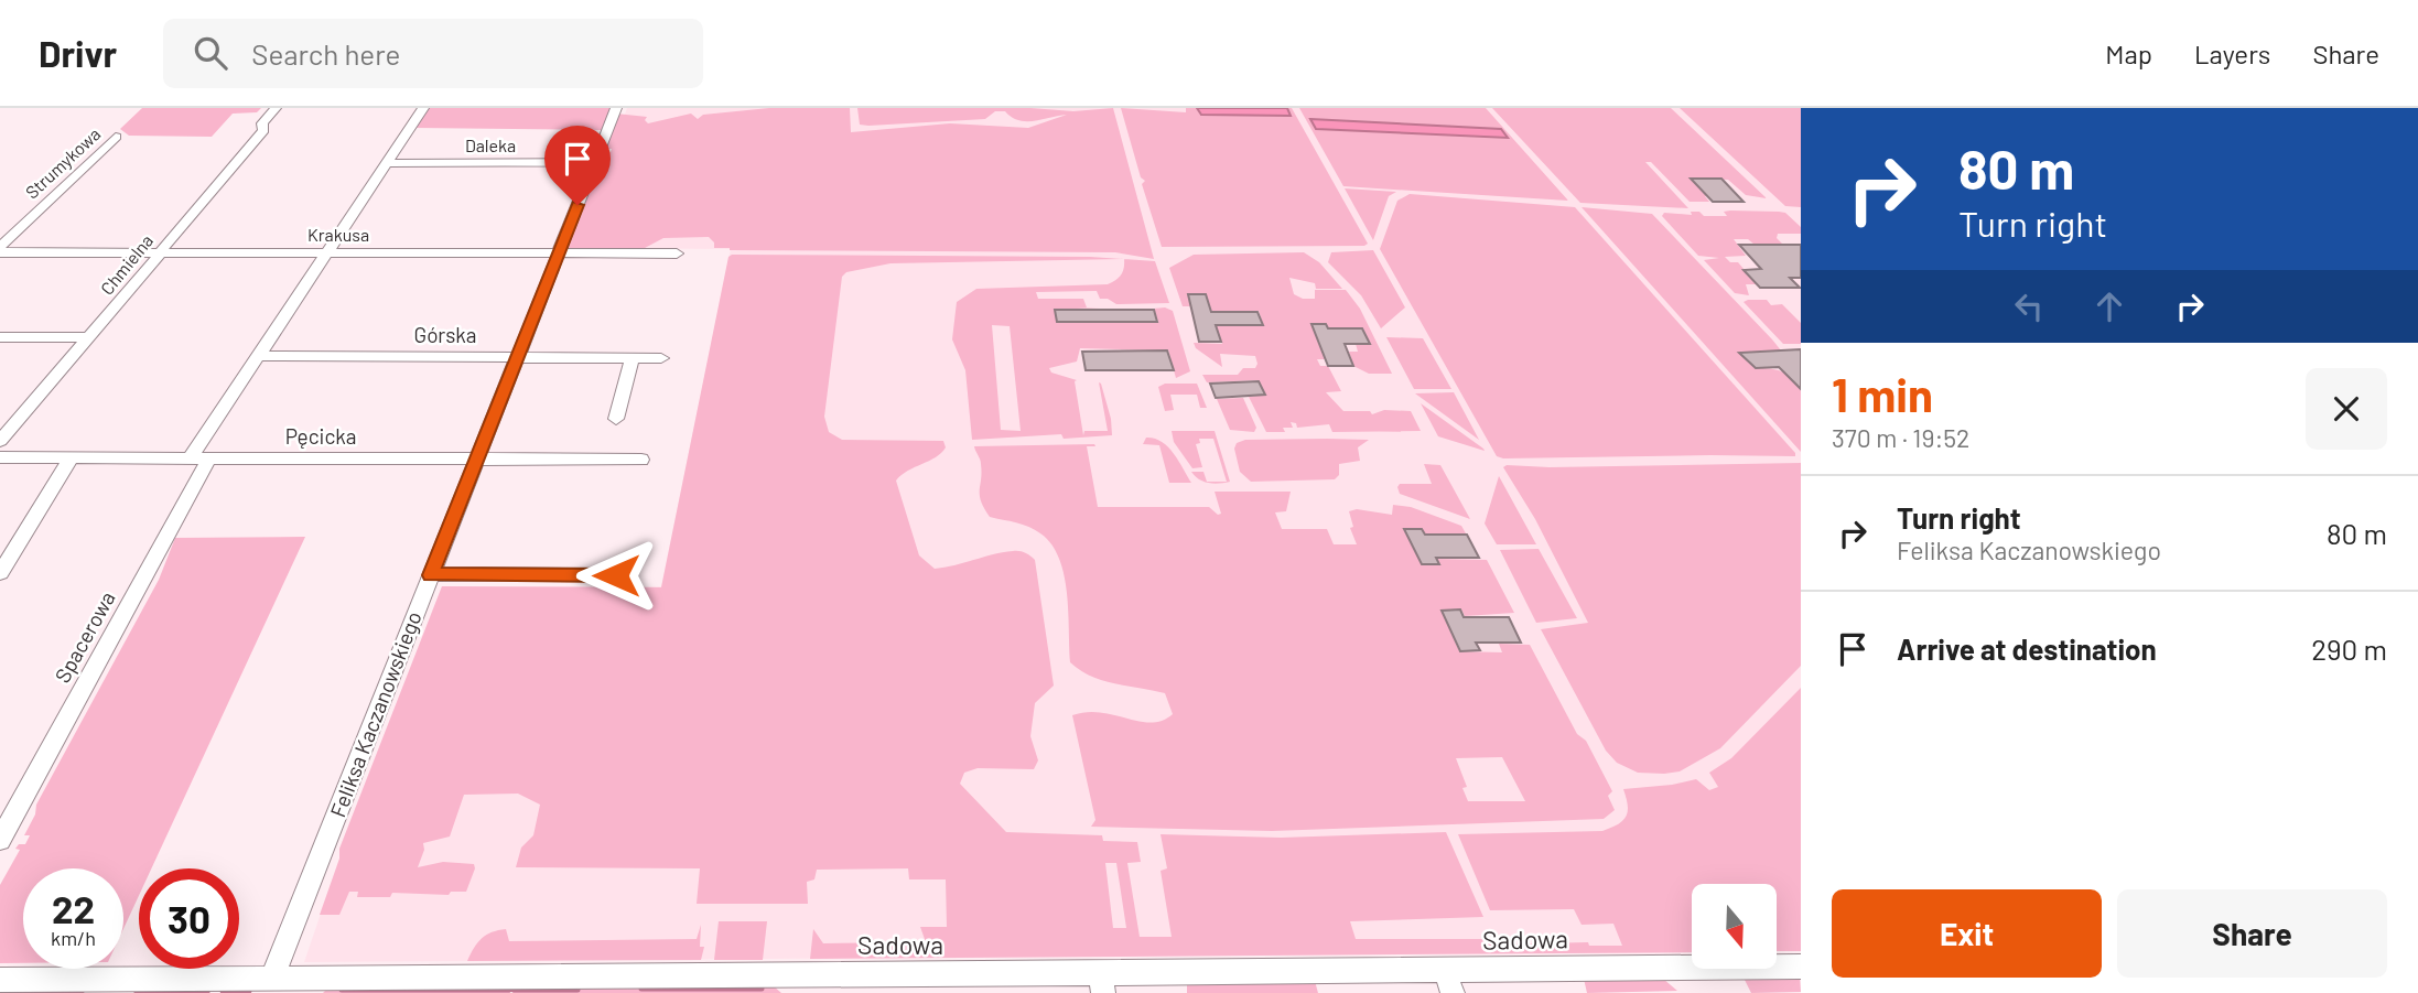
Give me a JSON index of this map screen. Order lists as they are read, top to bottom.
{
  "streets": {
    "street": [
      "Daleka",
      "Strumykowa",
      "Krakusa",
      "Chmielna",
      "Górska",
      "Pęcicka",
      "Spacerowa",
      "Feliksa Kaczanowskiego",
      "Sadowa"
    ]
  },
  "crossings": [
    ["Daleka", "Spacerowa"],
    ["Daleka", "Feliksa Kaczanowskiego"],
    ["Krakusa", "Chmielna"],
    ["Krakusa", "Spacerowa"],
    ["Krakusa", "Feliksa Kaczanowskiego"],
    ["Górska", "Spacerowa"],
    ["Górska", "Feliksa Kaczanowskiego"],
    ["Pęcicka", "Spacerowa"],
    ["Pęcicka", "Feliksa Kaczanowskiego"],
    ["Feliksa Kaczanowskiego", "Sadowa"]
  ],
  "north": "bottom",
  "page": {
    "header": "Drivr",
    "search": "Search here",
    "nav": ["Map", "Layers", "Share"],
    "turn": ["80 m", "Turn right"],
    "heading": ["1 min", "370 m · 19:52"],
    "list": [
      {
        "name": "Turn right",
        "note": "Feliksa Kaczanowskiego",
        "value": "80 m"
      },
      {
        "name": "Arrive at destination",
        "value": "290 m"
      }
    ],
    "speed": "22 km/h",
    "limit": "30",
    "buttons": ["Exit", "Share"]
  }
}
